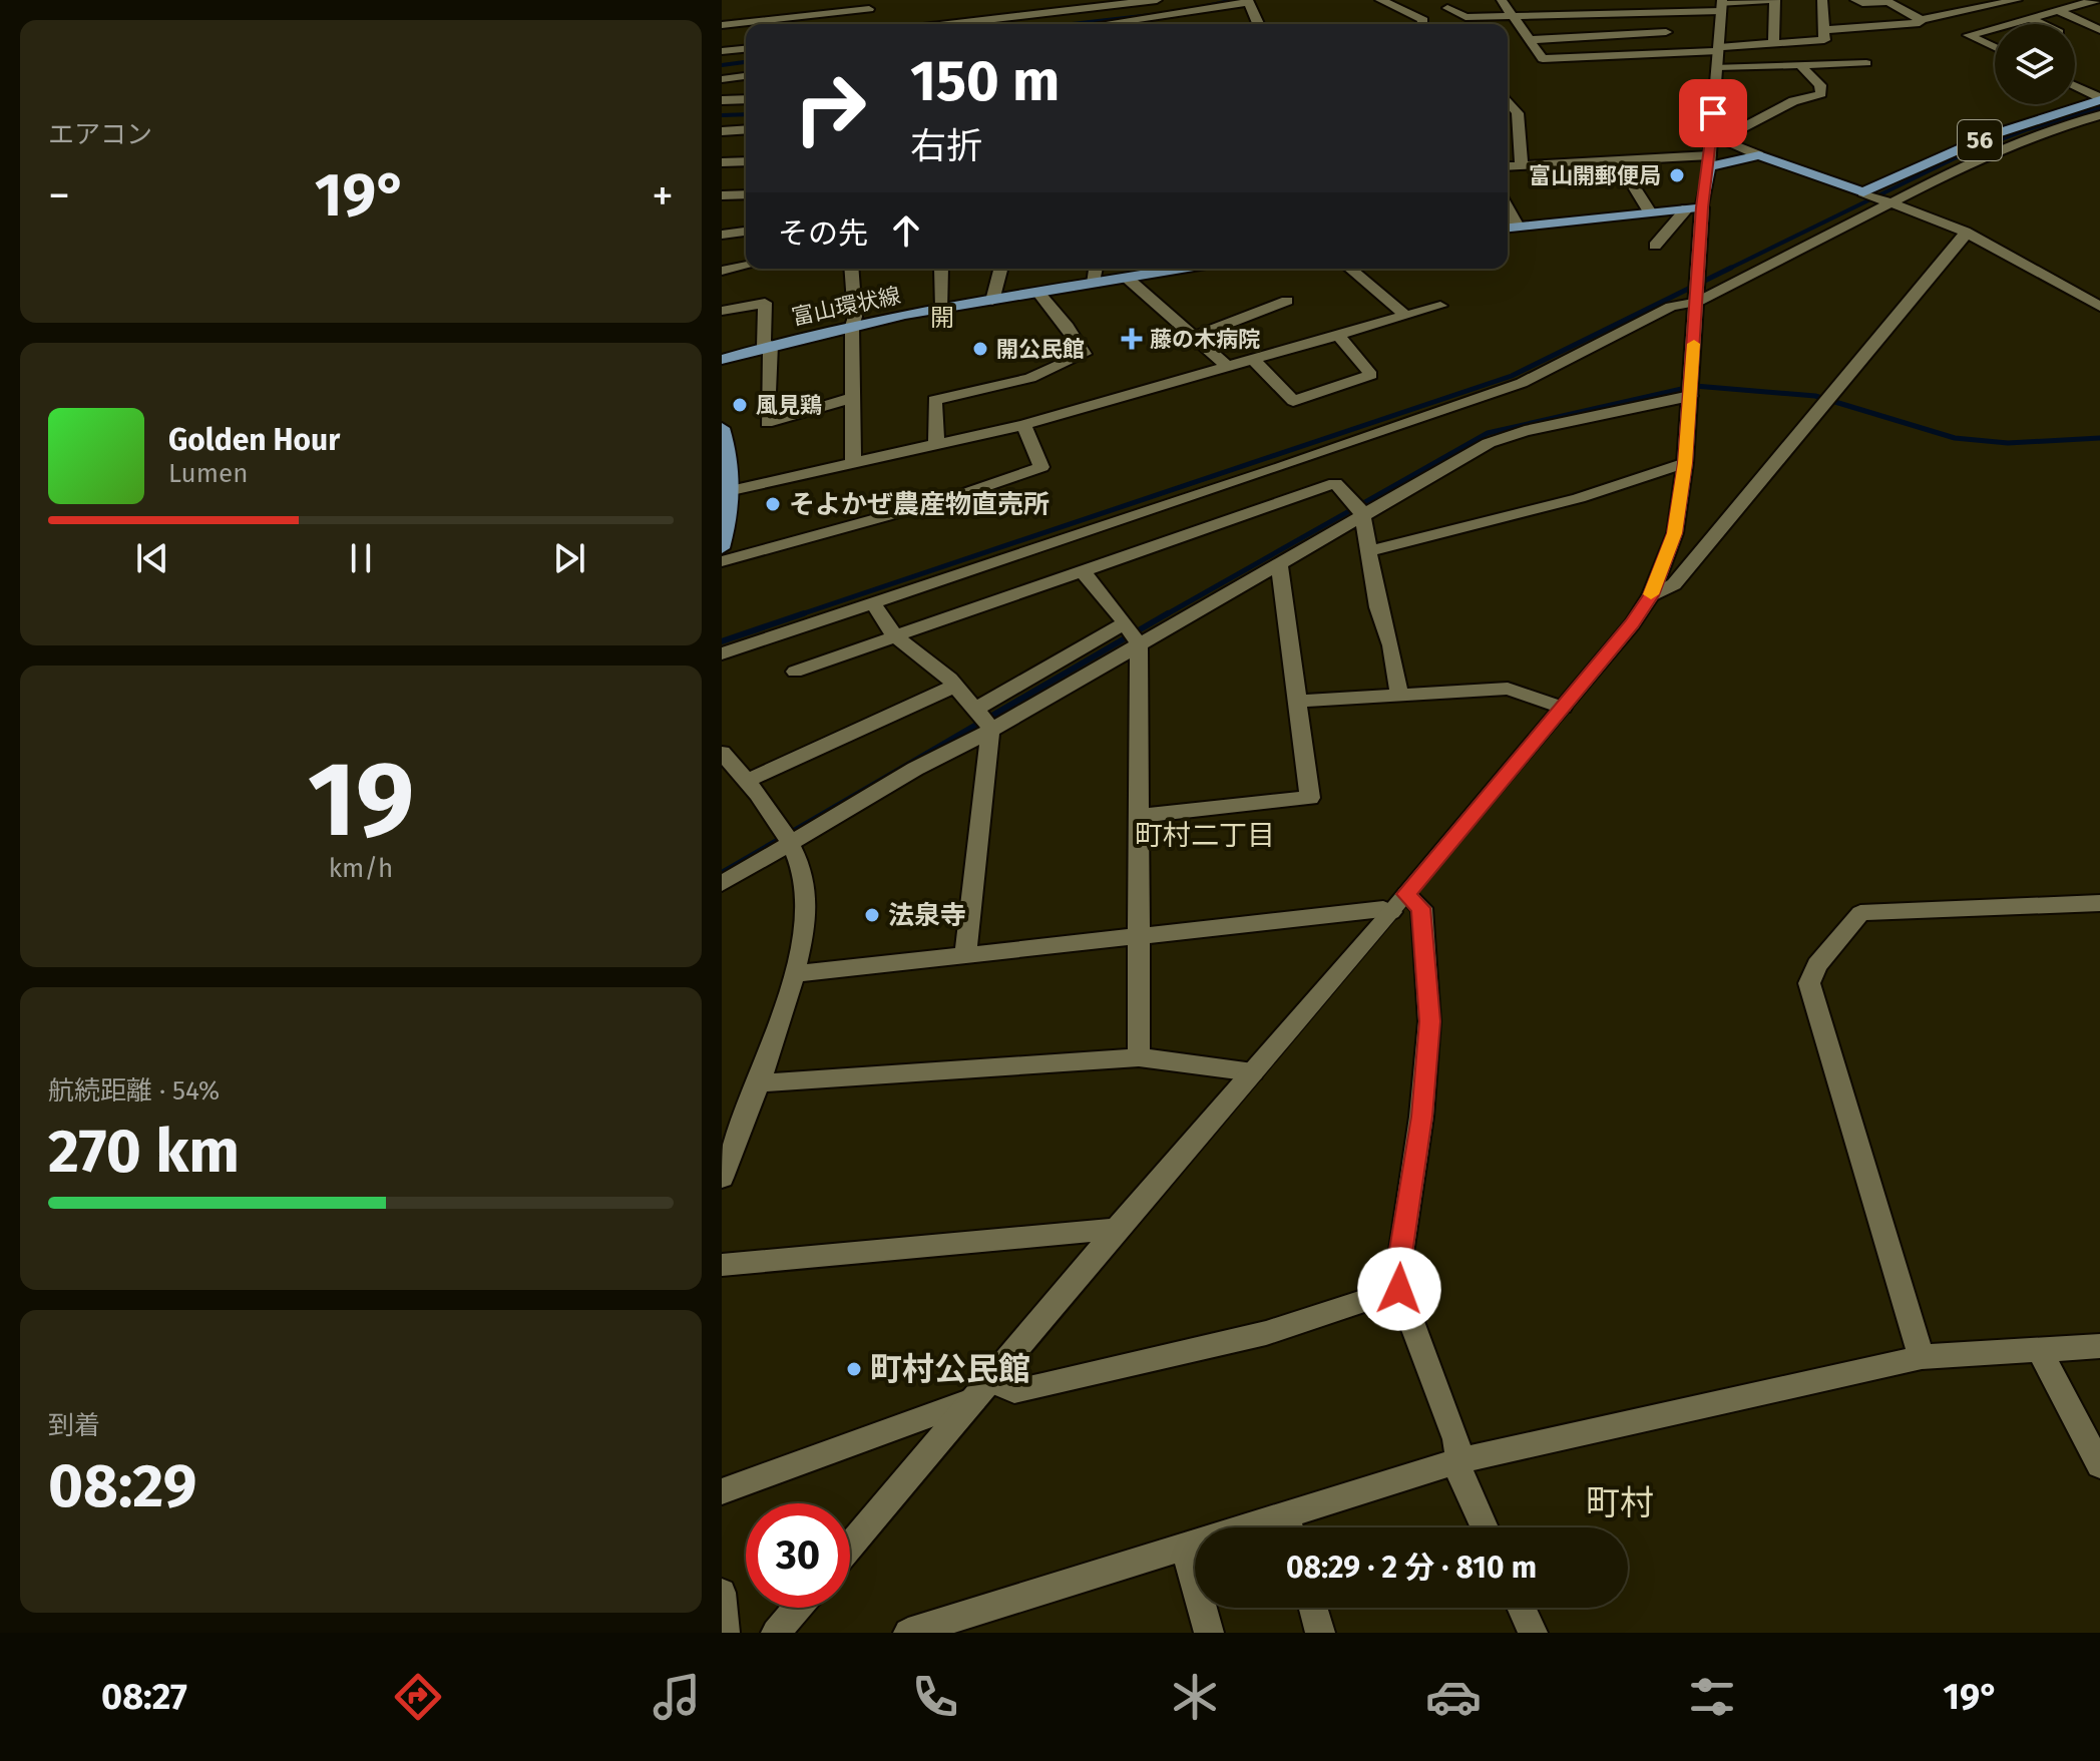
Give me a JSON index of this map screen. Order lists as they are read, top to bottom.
{
  "streets": {
    "main road": ["56", "富山環状線"]
  },
  "districts": ["開", "町村二丁目", "町村"],
  "places": {
    "other": [
      "富山開郵便局",
      "開公民館",
      "風見鶏",
      "そよかぜ農産物直売所",
      "法泉寺",
      "町村公民館"
    ],
    "health": ["藤の木病院"]
  },
  "page": {
    "tile": [
      "エアコン",
      ["19", "km/h"],
      ["航続距離 · 54%", "270 km"],
      ["到着", "08:29"]
    ],
    "turn": ["150 m", "右折"],
    "heat": ["−", "19°", "+"],
    "then": "その先",
    "song": ["Golden Hour", "Lumen"],
    "limit": "30",
    "trip": "08:29 · 2 分 · 810 m",
    "tabs": ["08:27", "19°"]
  }
}
